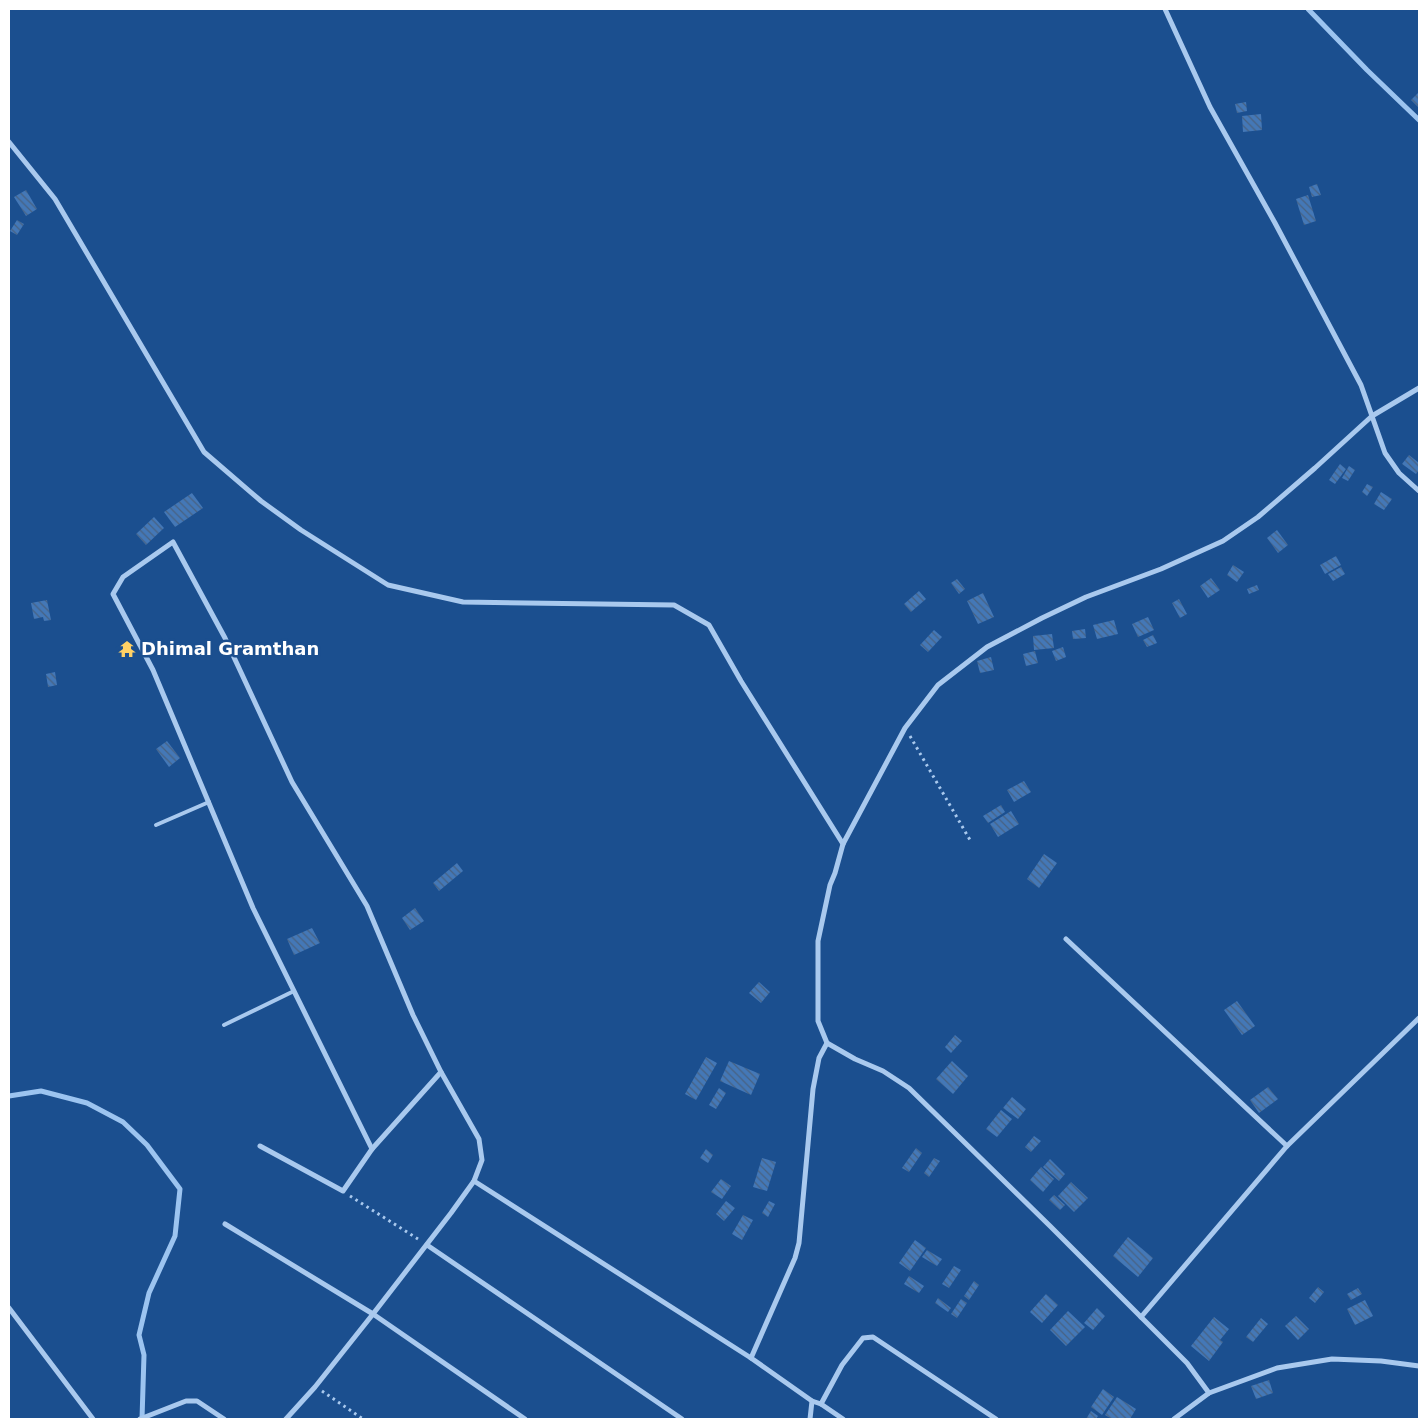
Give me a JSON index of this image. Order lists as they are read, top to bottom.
{
  "places": {
    "temple": ["Dhimal Gramthan"]
  }
}
